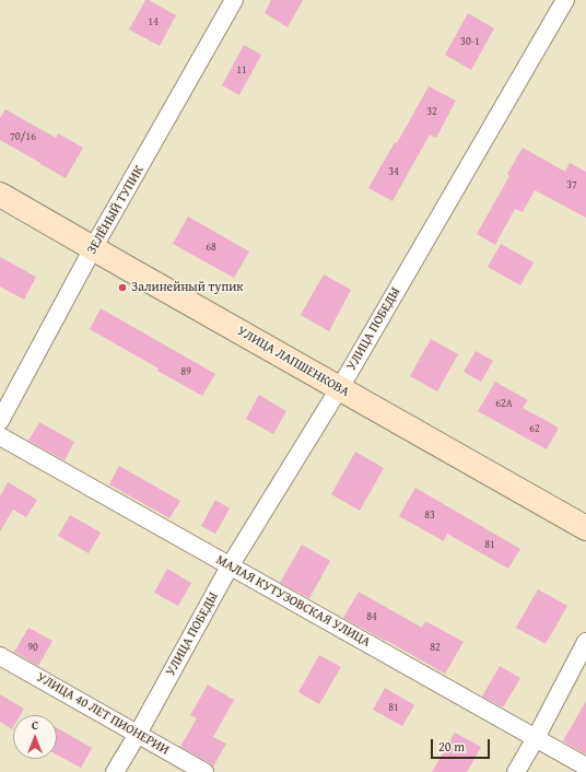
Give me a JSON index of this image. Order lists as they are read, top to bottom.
{
  "streets": {
    "street": [
      "ЗЕЛЁНЫЙ ТУПИК",
      "УЛИЦА ПОБЕДЫ",
      "УЛИЦА ЛАПШЕНКОВА",
      "МАЛАЯ КУТУЗОВСКАЯ УЛИЦА",
      "УЛИЦА 40 ЛЕТ ПИОНЕРИИ"
    ]
  },
  "crossings": [
    ["ЗЕЛЁНЫЙ ТУПИК", "УЛИЦА ЛАПШЕНКОВА"],
    ["УЛИЦА ПОБЕДЫ", "УЛИЦА ЛАПШЕНКОВА"],
    ["УЛИЦА ПОБЕДЫ", "МАЛАЯ КУТУЗОВСКАЯ УЛИЦА"],
    ["УЛИЦА ПОБЕДЫ", "УЛИЦА 40 ЛЕТ ПИОНЕРИИ"]
  ],
  "places": ["Залинейный тупик"],
  "house_numbers": [
    "14",
    "30-1",
    "11",
    "32",
    "70/16",
    "34",
    "37",
    "68",
    "89",
    "62А",
    "62",
    "83",
    "81",
    "84",
    "90",
    "82",
    "81"
  ],
  "scale_bar": "20 m",
  "north": "top"
}
